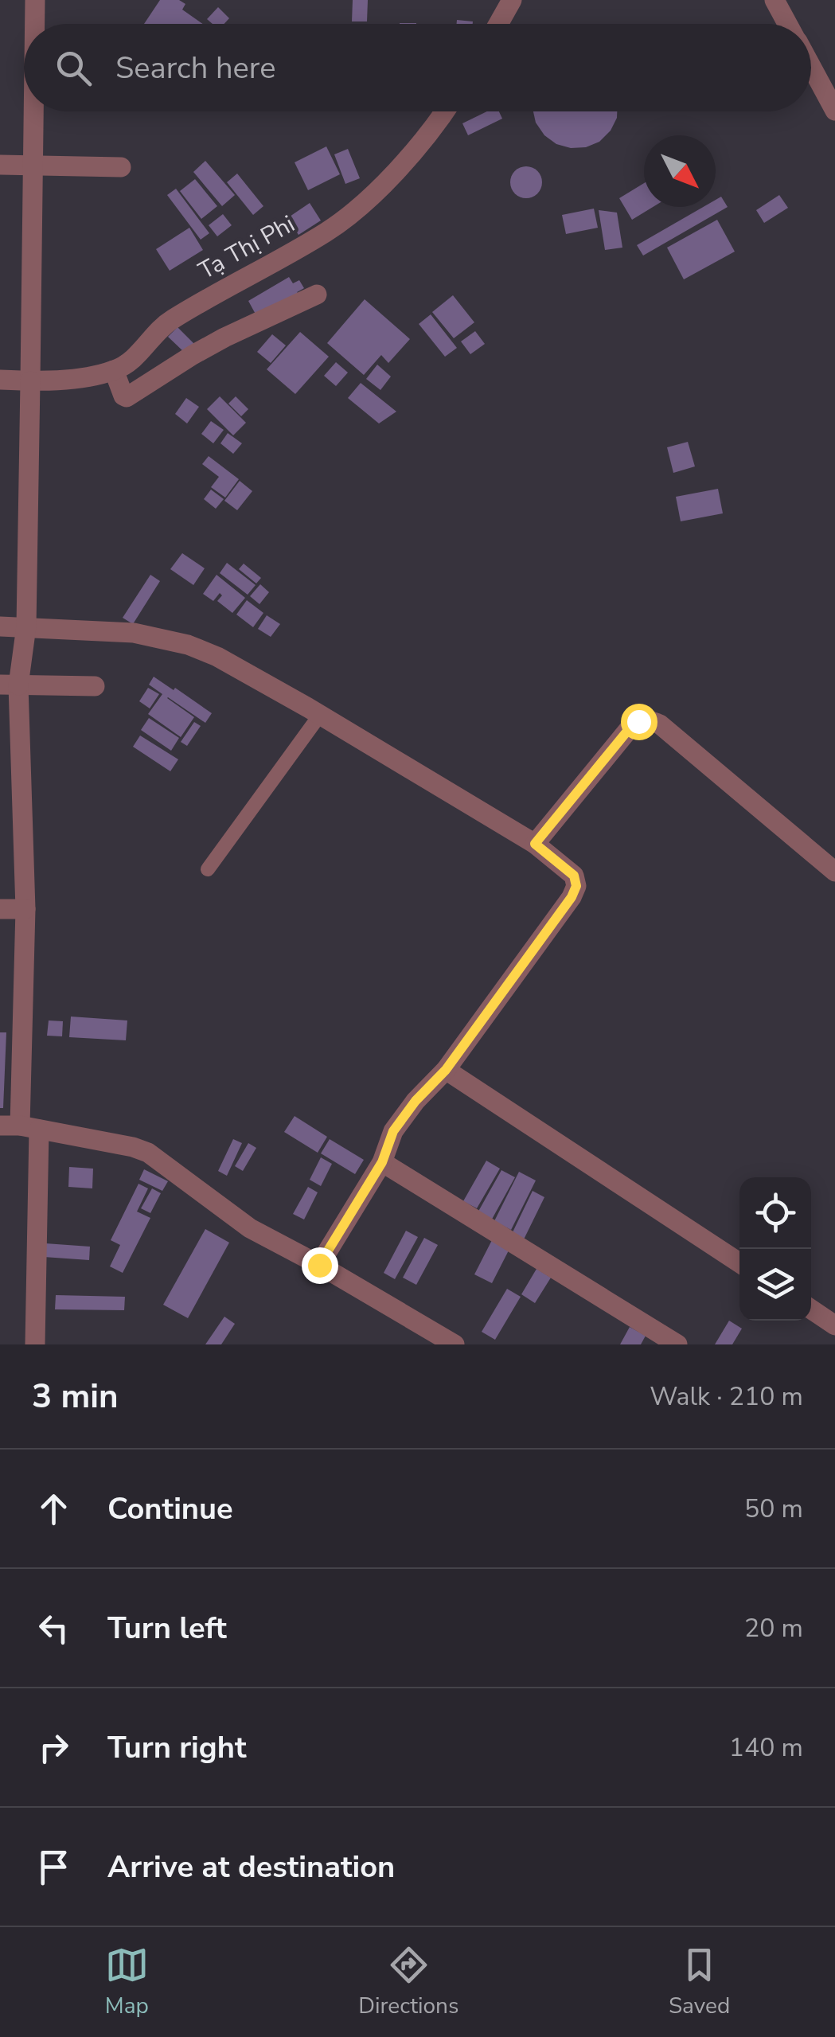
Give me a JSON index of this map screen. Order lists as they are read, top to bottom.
{
  "streets": {
    "street": ["Tạ Thị Phi"]
  },
  "north": "bottom right",
  "page": {
    "search": "Search here",
    "heading": ["3 min", "Walk · 210 m"],
    "list": [
      ["Continue", "50 m"],
      ["Turn left", "20 m"],
      ["Turn right", "140 m"],
      "Arrive at destination"
    ],
    "nav": ["Map", "Directions", "Saved"]
  }
}
